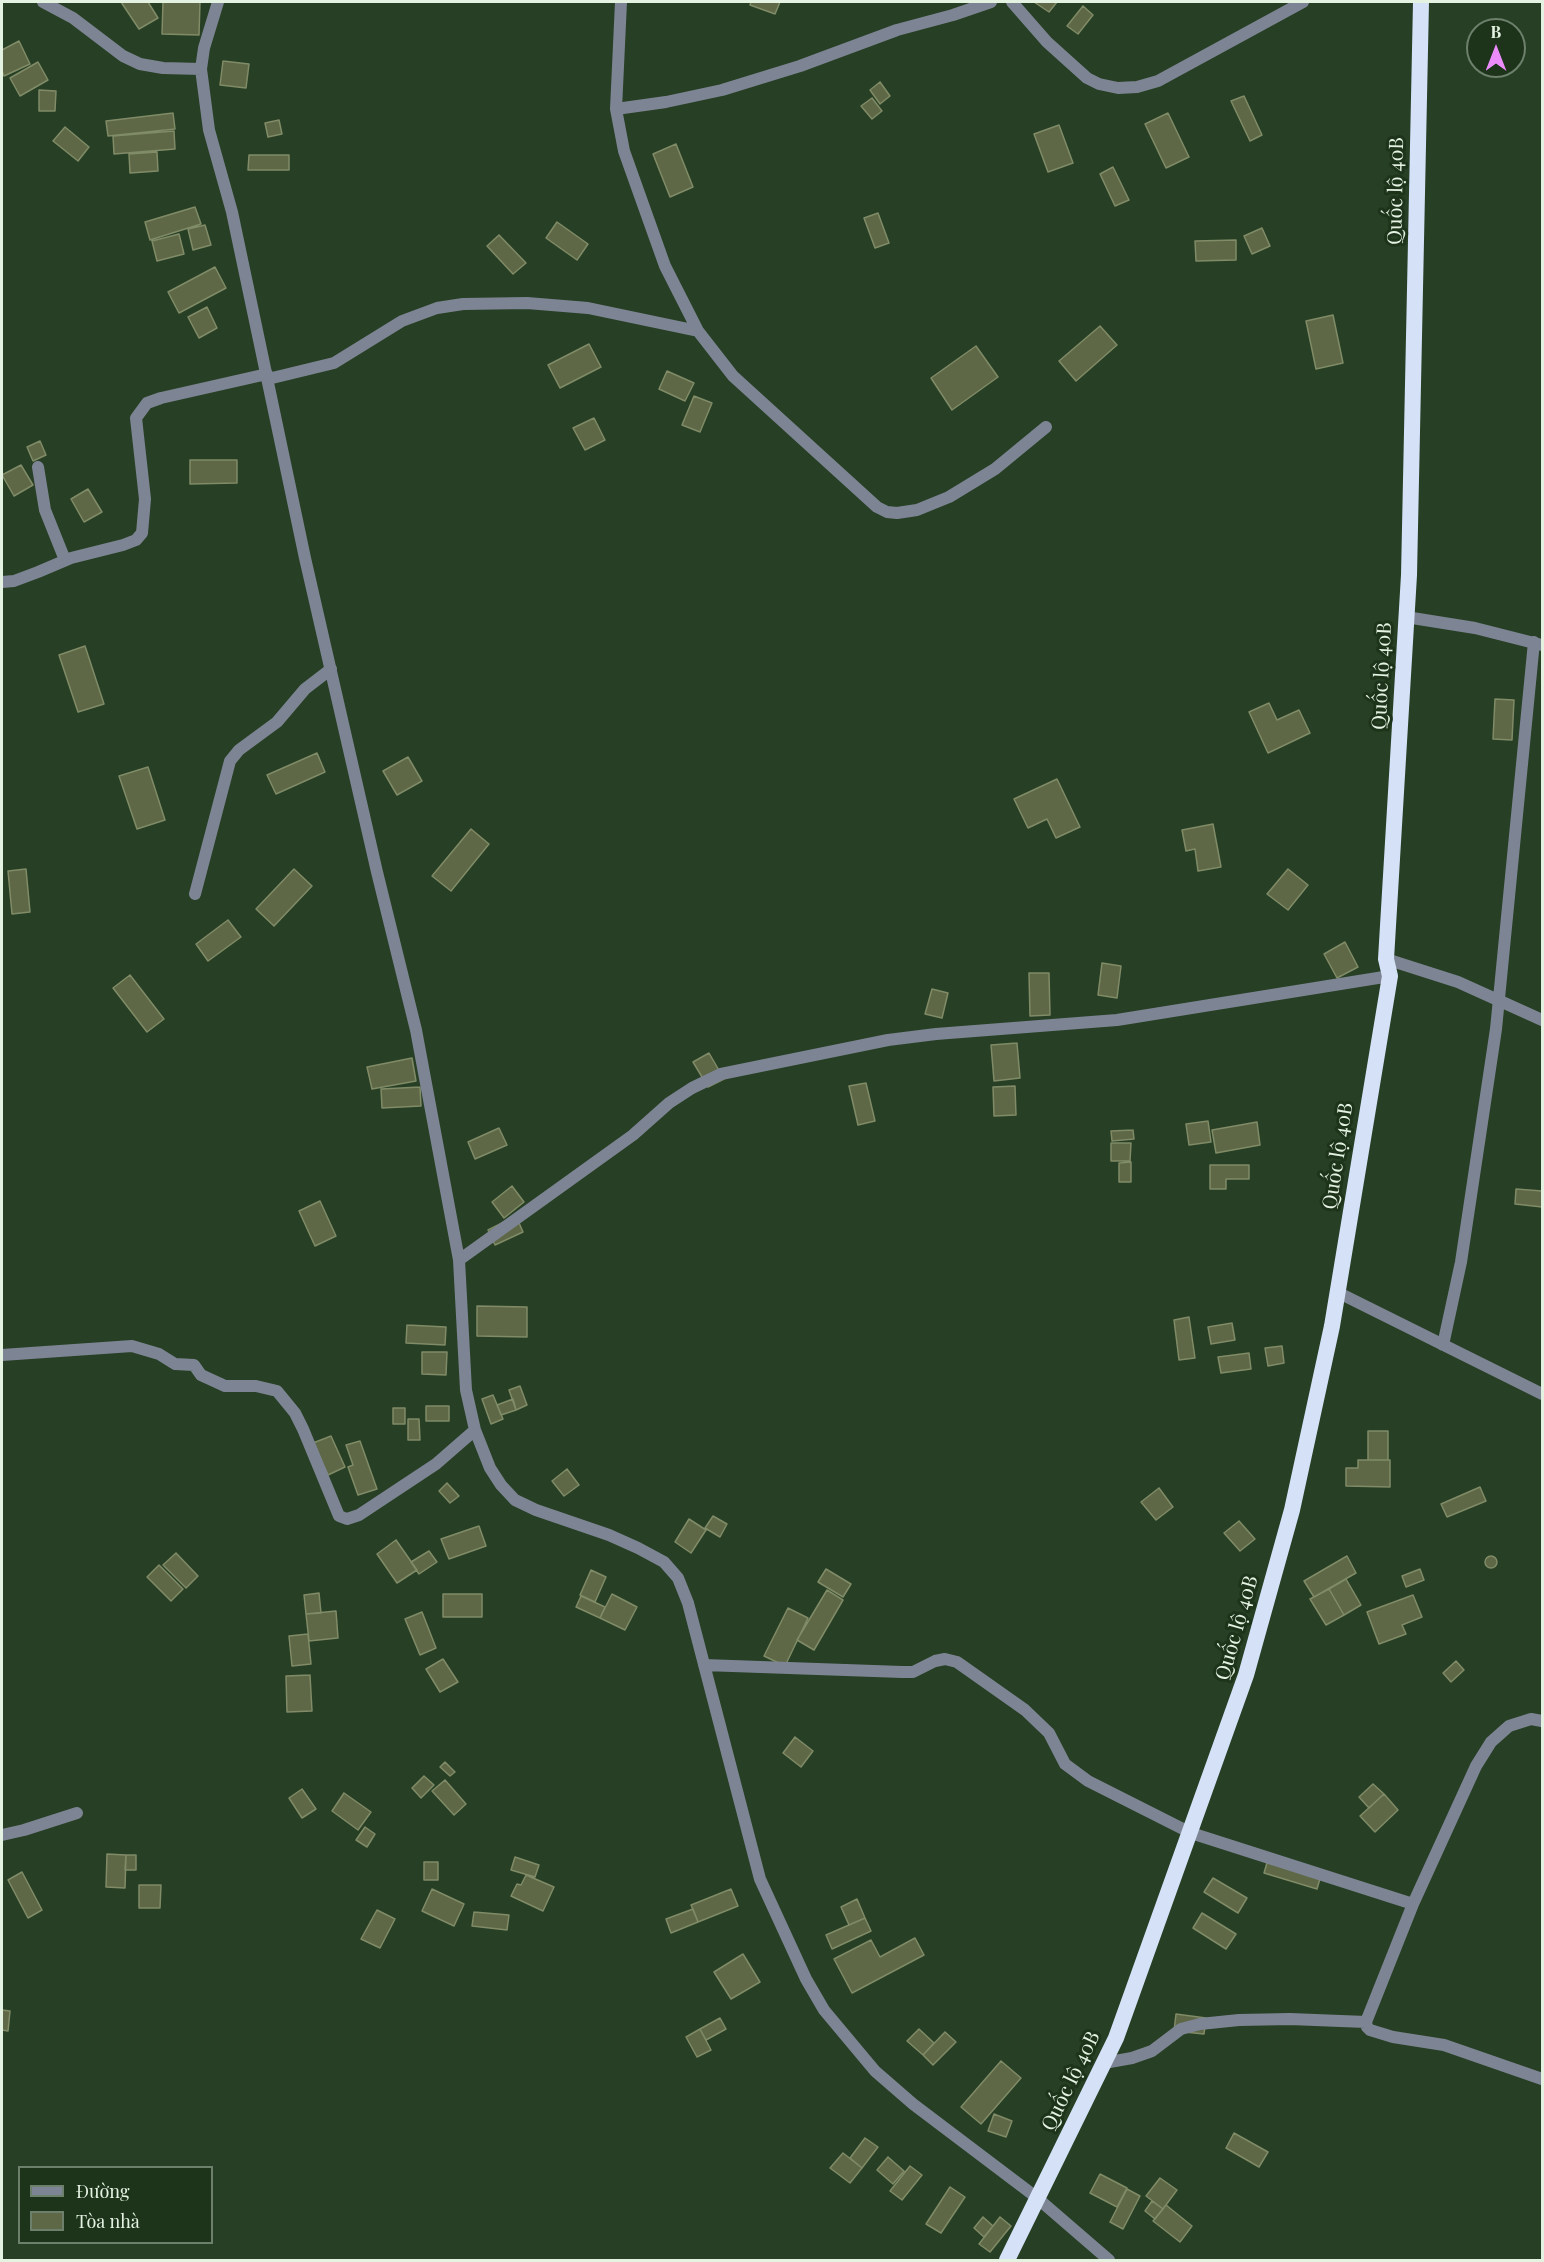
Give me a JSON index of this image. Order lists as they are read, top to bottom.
{
  "streets": {
    "highway": ["Quốc lộ 40B"]
  },
  "legend": ["Đường", "Tòa nhà"],
  "north": "top"
}
